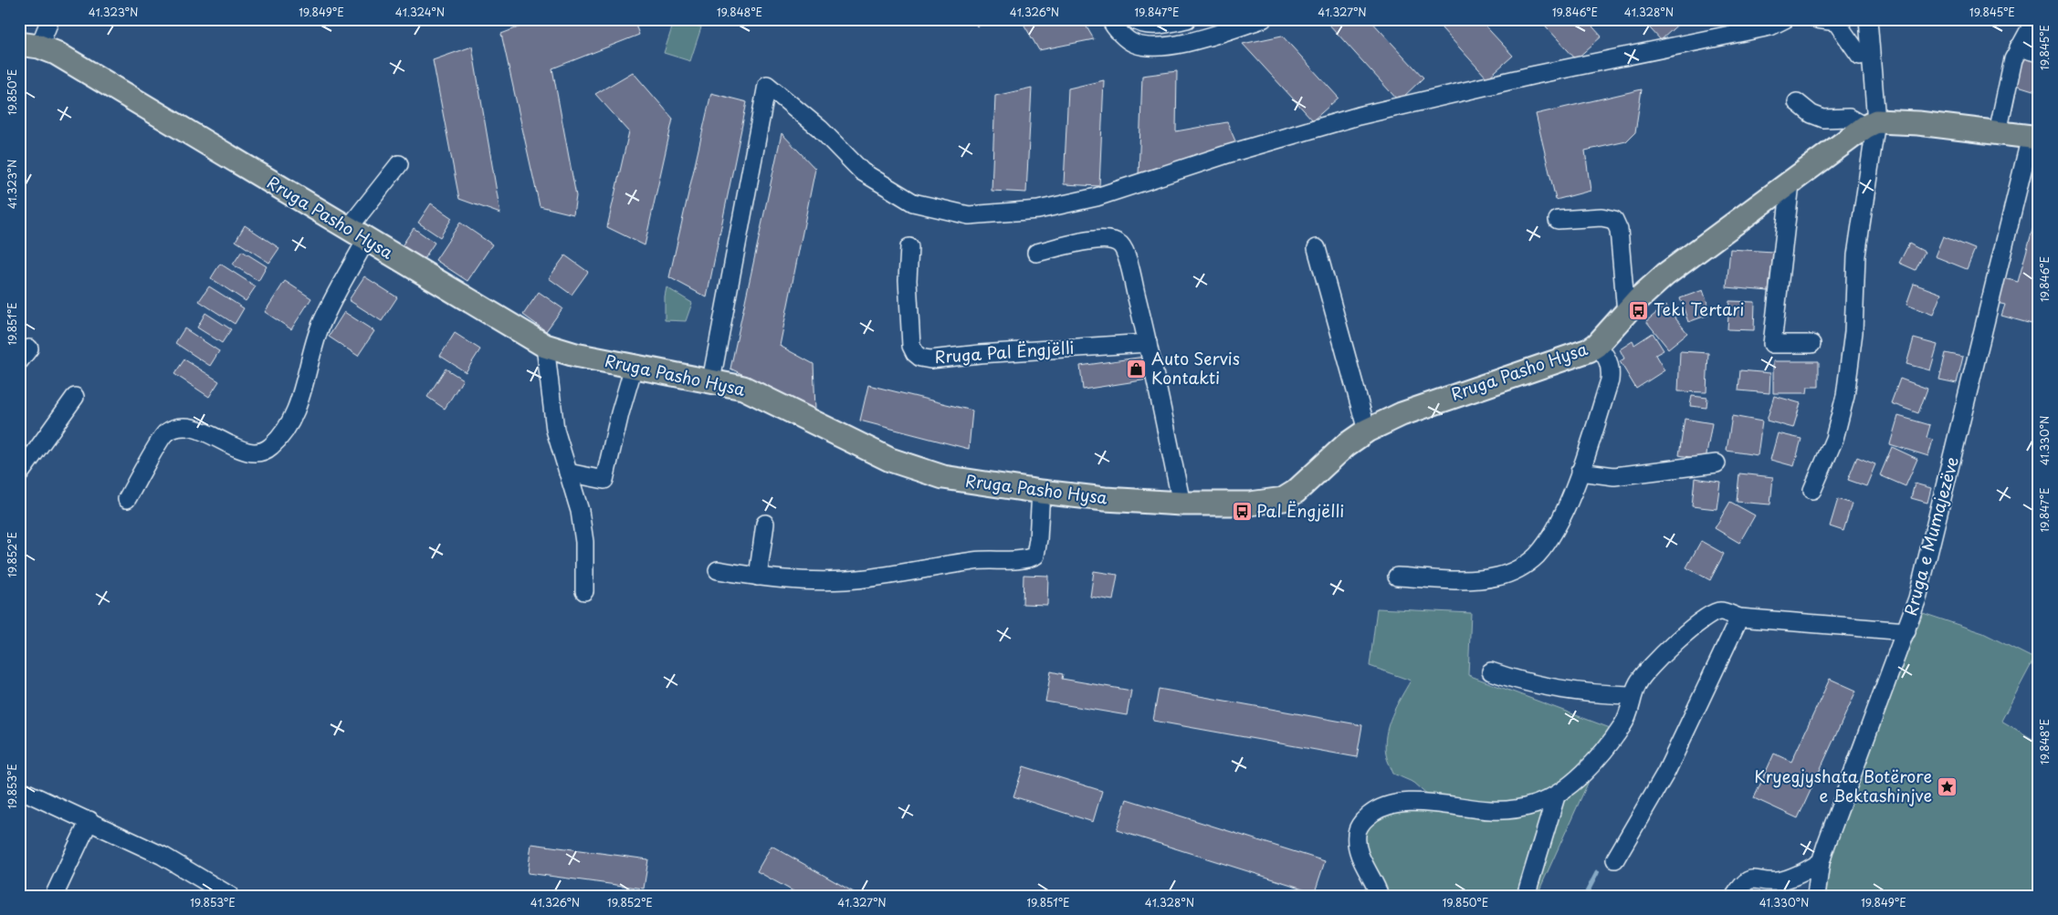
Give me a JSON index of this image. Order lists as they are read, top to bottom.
{
  "streets": {
    "main road": ["Rruga Pasho Hysa"],
    "street": ["Rruga Pal Ëngjëlli", "Rruga e Mumajezëve"]
  },
  "places": {
    "bus stop": ["Teki Tertari", "Pal Ëngjëlli"],
    "shop": ["Auto Servis Kontakti"],
    "place": ["Kryegjyshata Botërore e Bektashinjve"]
  },
  "coordinates": [
    "41.323°N",
    "19.849°E",
    "41.324°N",
    "19.848°E",
    "41.326°N",
    "19.847°E",
    "41.327°N",
    "19.846°E",
    "41.328°N",
    "19.845°E",
    "19.850°E",
    "19.851°E",
    "41.330°N",
    "19.852°E",
    "19.853°E"
  ]
}
